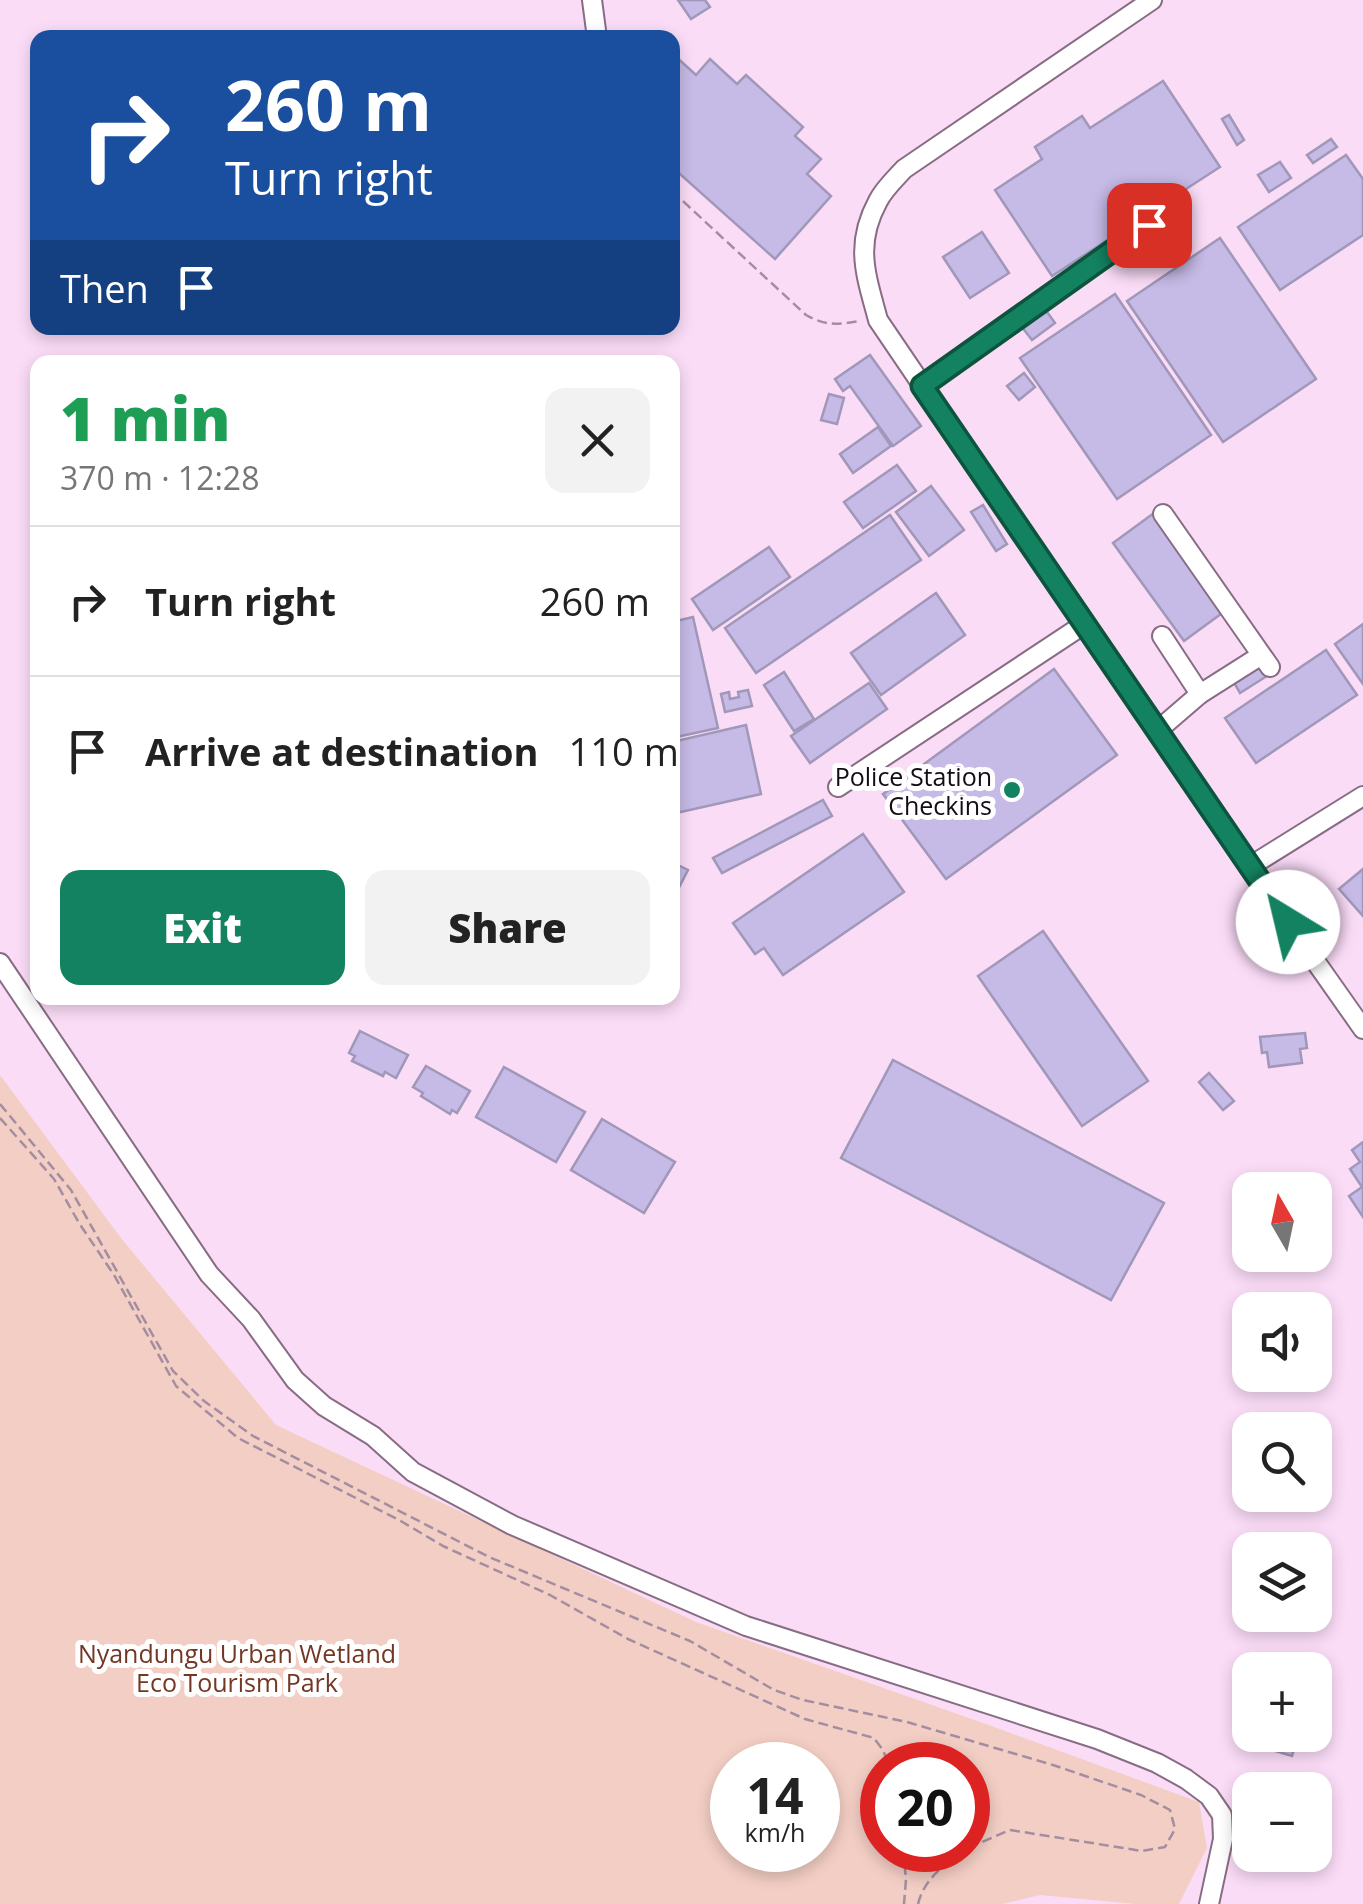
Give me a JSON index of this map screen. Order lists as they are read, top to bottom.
{
  "parks": ["Nyandungu Urban Wetland Eco Tourism Park"],
  "places": ["Police Station Checkins"],
  "north": "top",
  "page": {
    "turn": ["260 m", "Turn right"],
    "then": "Then",
    "heading": ["1 min", "370 m · 12:28"],
    "list": [
      {
        "name": "Turn right",
        "value": "260 m"
      },
      {
        "name": "Arrive at destination",
        "value": "110 m"
      }
    ],
    "buttons": ["Exit", "Share"],
    "map_buttons": ["+", "−"],
    "speed": "14 km/h",
    "limit": "20"
  }
}
